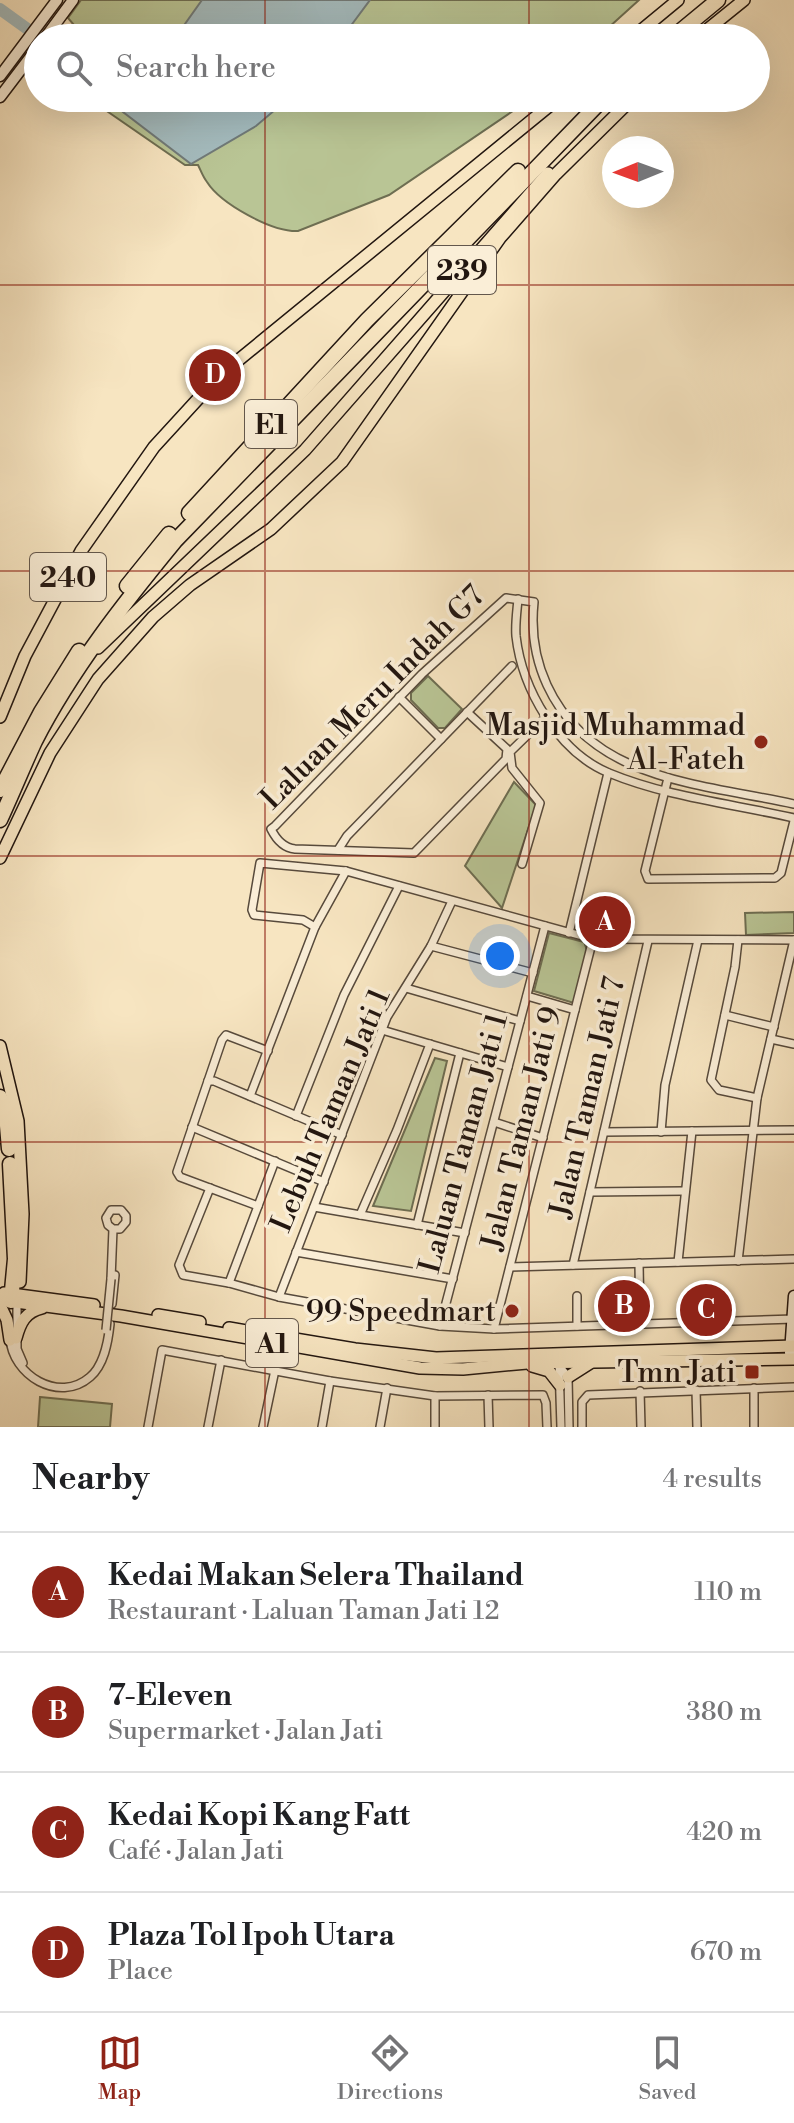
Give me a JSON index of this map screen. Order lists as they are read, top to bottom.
{
  "streets": {
    "highway": ["E1"],
    "main road": ["239", "240", "A1"],
    "street": [
      "Laluan Meru Indah G7",
      "Jalan Taman Jati 7",
      "Lebuh Taman Jati 1",
      "Jalan Taman Jati 9",
      "Laluan Taman Jati 1"
    ]
  },
  "crossings": [
    ["239", "E1"]
  ],
  "places": {
    "other": ["Masjid Muhammad Al-Fateh", "99 Speedmart"],
    "transit": ["Tmn Jati"]
  },
  "north": "left",
  "page": {
    "search": "Search here",
    "pins": [
      "D",
      "A",
      "B",
      "C"
    ],
    "heading": ["Nearby", "4 results"],
    "list": [
      {
        "mark": "A",
        "name": "Kedai Makan Selera Thailand",
        "note": "Restaurant · Laluan Taman Jati 12",
        "value": "110 m"
      },
      {
        "mark": "B",
        "name": "7-Eleven",
        "note": "Supermarket · Jalan Jati",
        "value": "380 m"
      },
      {
        "mark": "C",
        "name": "Kedai Kopi Kang Fatt",
        "note": "Café · Jalan Jati",
        "value": "420 m"
      },
      {
        "mark": "D",
        "name": "Plaza Tol Ipoh Utara",
        "note": "Place",
        "value": "670 m"
      }
    ],
    "nav": ["Map", "Directions", "Saved"]
  }
}
